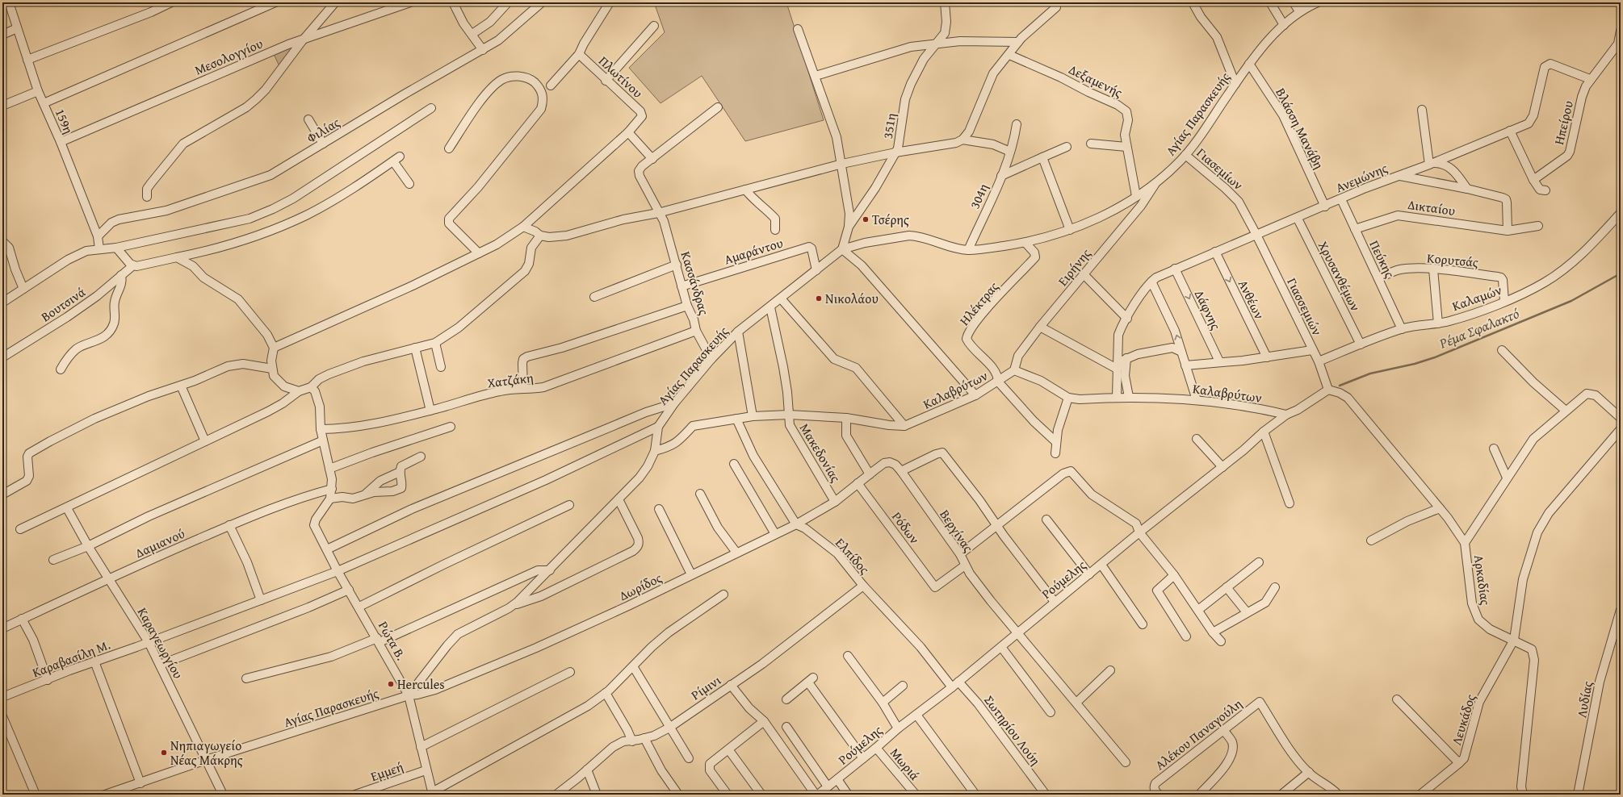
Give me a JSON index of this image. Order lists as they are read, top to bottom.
{
  "streets": {
    "street": [
      "Μεσολογγίου",
      "Πλωτίνου",
      "Δεξαμενής",
      "Αγίας Παρασκευής",
      "159η",
      "Ηπείρου",
      "351η",
      "Βλάσση Μανάβη",
      "Φιλίας",
      "Γιασεμίων",
      "Ανεμώνης",
      "304η",
      "Δικταίου",
      "Αμαράντου",
      "Πεύκης",
      "Κορυτσάς",
      "Ειρήνης",
      "Χρυσανθέμων",
      "Κασσάνδρας",
      "Καλαμών",
      "Ανθέων",
      "Ηλέκτρας",
      "Βουτσινά",
      "Γιασσεμιών",
      "Δάφνης",
      "Χατζάκη",
      "Καλαβρύτων",
      "Μακεδονίας",
      "Ρόδων",
      "Βεργίνας",
      "Δαμιανού",
      "Ελπίδος",
      "Ρούμελης",
      "Αρκαδίας",
      "Δωρίδος",
      "Ρώτα Β.",
      "Καραγεωργίου",
      "Καραβασίλη Μ.",
      "Ρίμινι",
      "Λυδίας",
      "Λευκάδος",
      "Σωτηρίου Λούη",
      "Αλέκου Παναγούλη",
      "Μωριά",
      "Εμμεή"
    ]
  },
  "crossings": [
    ["Μεσολογγίου", "159η"],
    ["Δεξαμενής", "Αγίας Παρασκευής"],
    ["Αγίας Παρασκευής", "351η"],
    ["Αγίας Παρασκευής", "Βλάσση Μανάβη"],
    ["Αγίας Παρασκευής", "Γιασεμίων"],
    ["Αγίας Παρασκευής", "304η"],
    ["Αγίας Παρασκευής", "Αμαράντου"],
    ["Αγίας Παρασκευής", "Ειρήνης"],
    ["Αγίας Παρασκευής", "Κασσάνδρας"],
    ["Αγίας Παρασκευής", "Ηλέκτρας"],
    ["Αγίας Παρασκευής", "Καλαβρύτων"],
    ["Αγίας Παρασκευής", "Μακεδονίας"],
    ["Αγίας Παρασκευής", "Δωρίδος"],
    ["Αγίας Παρασκευής", "Ρώτα Β."],
    ["Αγίας Παρασκευής", "Καραγεωργίου"],
    ["Αγίας Παρασκευής", "Καραβασίλη Μ."],
    ["159η", "Φιλίας"],
    ["Ηπείρου", "Ανεμώνης"],
    ["Βλάσση Μανάβη", "Ανεμώνης"],
    ["Γιασεμίων", "Ανεμώνης"],
    ["Γιασεμίων", "Γιασσεμιών"],
    ["Ανεμώνης", "Πεύκης"],
    ["Ανεμώνης", "Χρυσανθέμων"],
    ["Ανεμώνης", "Ανθέων"],
    ["Ανεμώνης", "Γιασσεμιών"],
    ["Ανεμώνης", "Δάφνης"],
    ["Ανεμώνης", "Καλαβρύτων"],
    ["Δικταίου", "Πεύκης"],
    ["Αμαράντου", "Κασσάνδρας"],
    ["Πεύκης", "Κορυτσάς"],
    ["Πεύκης", "Καλαμών"],
    ["Κορυτσάς", "Καλαμών"],
    ["Ειρήνης", "Καλαβρύτων"],
    ["Χρυσανθέμων", "Καλαμών"],
    ["Κασσάνδρας", "Χατζάκη"],
    ["Καλαμών", "Γιασσεμιών"],
    ["Ηλέκτρας", "Καλαβρύτων"],
    ["Γιασσεμιών", "Ρούμελης"],
    ["Γιασσεμιών", "Αρκαδίας"],
    ["Καλαβρύτων", "Μακεδονίας"],
    ["Καλαβρύτων", "Ελπίδος"],
    ["Καλαβρύτων", "Ρούμελης"],
    ["Μακεδονίας", "Δωρίδος"],
    ["Ρόδων", "Βεργίνας"],
    ["Ρόδων", "Δωρίδος"],
    ["Βεργίνας", "Ρούμελης"],
    ["Βεργίνας", "Δωρίδος"],
    ["Δαμιανού", "Καραγεωργίου"],
    ["Ελπίδος", "Ρούμελης"],
    ["Ελπίδος", "Δωρίδος"],
    ["Ελπίδος", "Ρίμινι"],
    ["Ρούμελης", "Αρκαδίας"],
    ["Ρούμελης", "Σωτηρίου Λούη"],
    ["Ρούμελης", "Μωριά"],
    ["Αρκαδίας", "Λευκάδος"],
    ["Δωρίδος", "Ρώτα Β."],
    ["Ρώτα Β.", "Καραβασίλη Μ."],
    ["Ρώτα Β.", "Εμμεή"],
    ["Καραγεωργίου", "Καραβασίλη Μ."]
  ],
  "water": ["Ρέμα Σφαλακτό"],
  "places": [
    "Τσέρης",
    "Νικολάου",
    "Hercules",
    "Νηπιαγωγείο Νέας Μάκρης"
  ]
}
